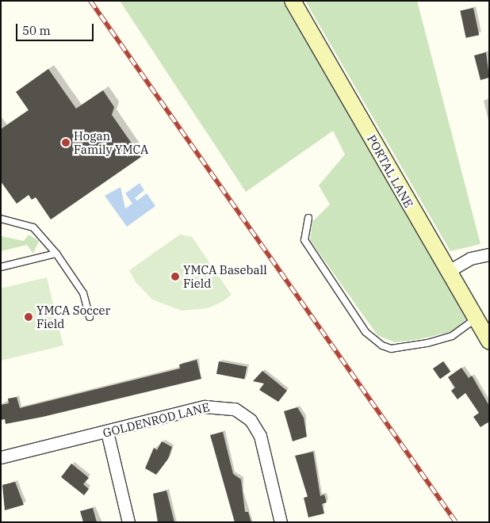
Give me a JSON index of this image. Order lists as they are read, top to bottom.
{
  "streets": {
    "street": ["PORTAL LANE", "GOLDENROD LANE"]
  },
  "places": ["Hogan Family YMCA", "YMCA Baseball Field", "YMCA Soccer Field"],
  "scale_bar": "50 m"
}
